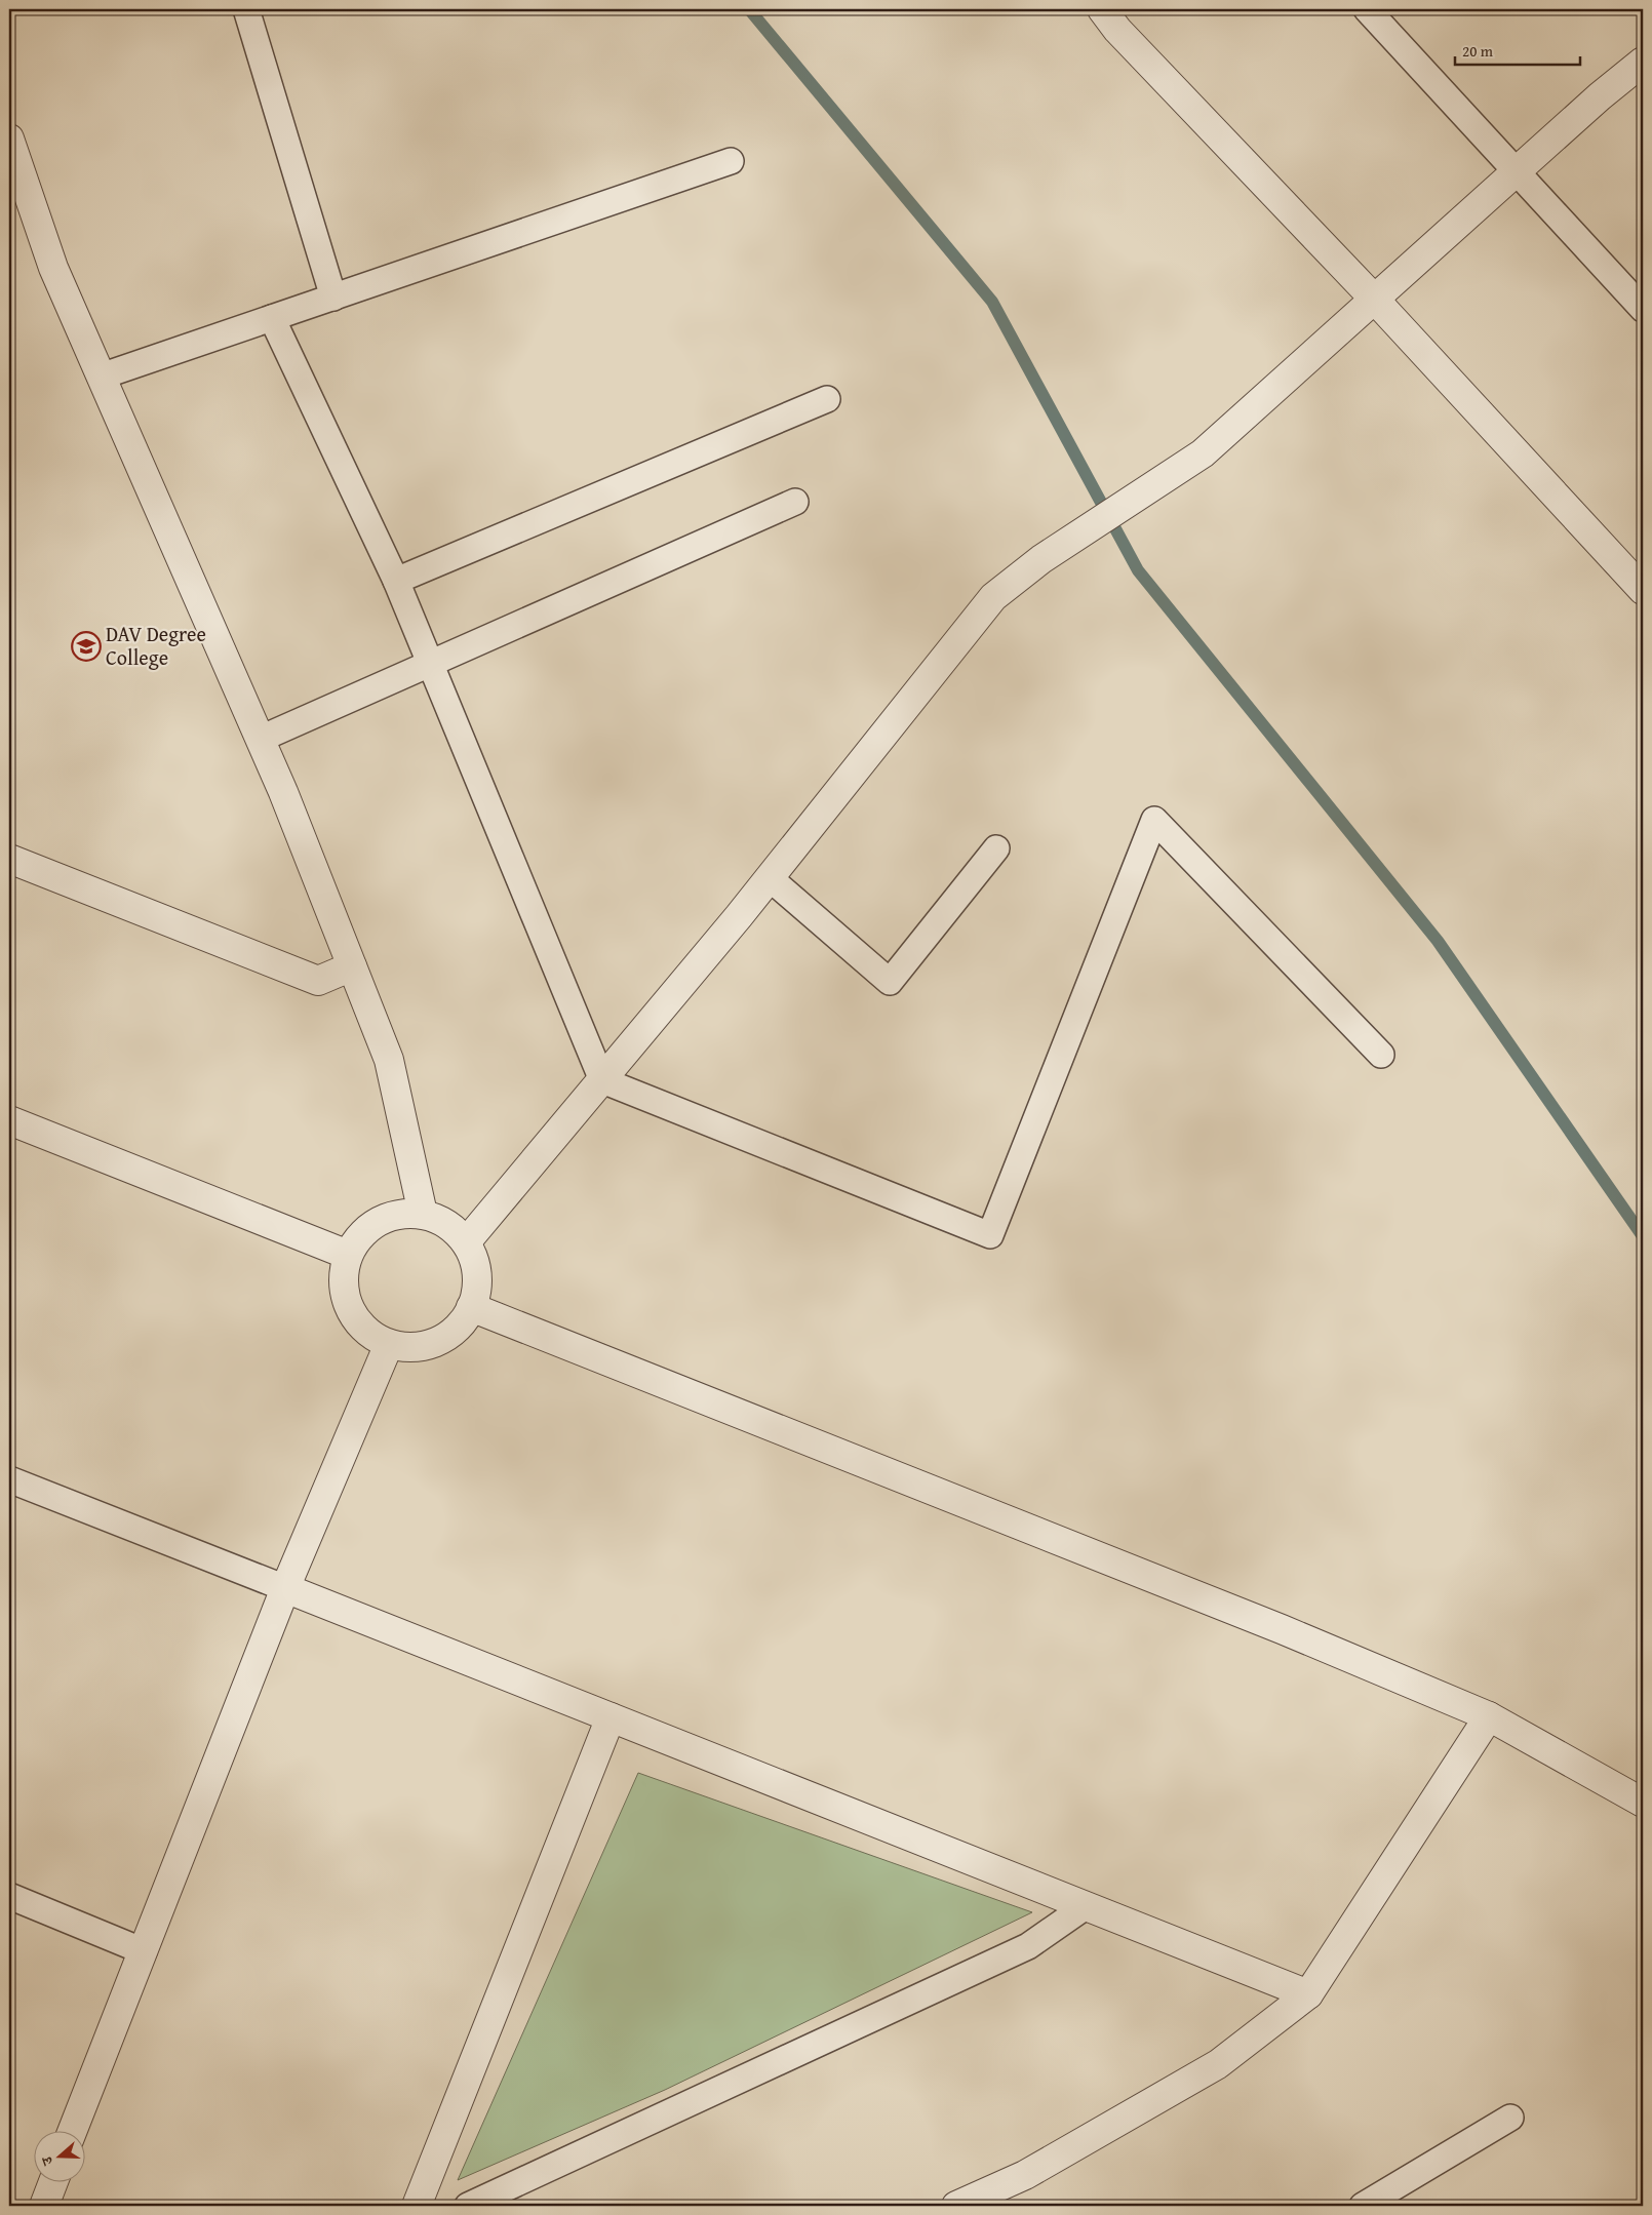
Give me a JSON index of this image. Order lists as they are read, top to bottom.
{
  "places": {
    "school or university": ["DAV Degree College"]
  },
  "scale_bar": "20 m",
  "north": "left"
}
